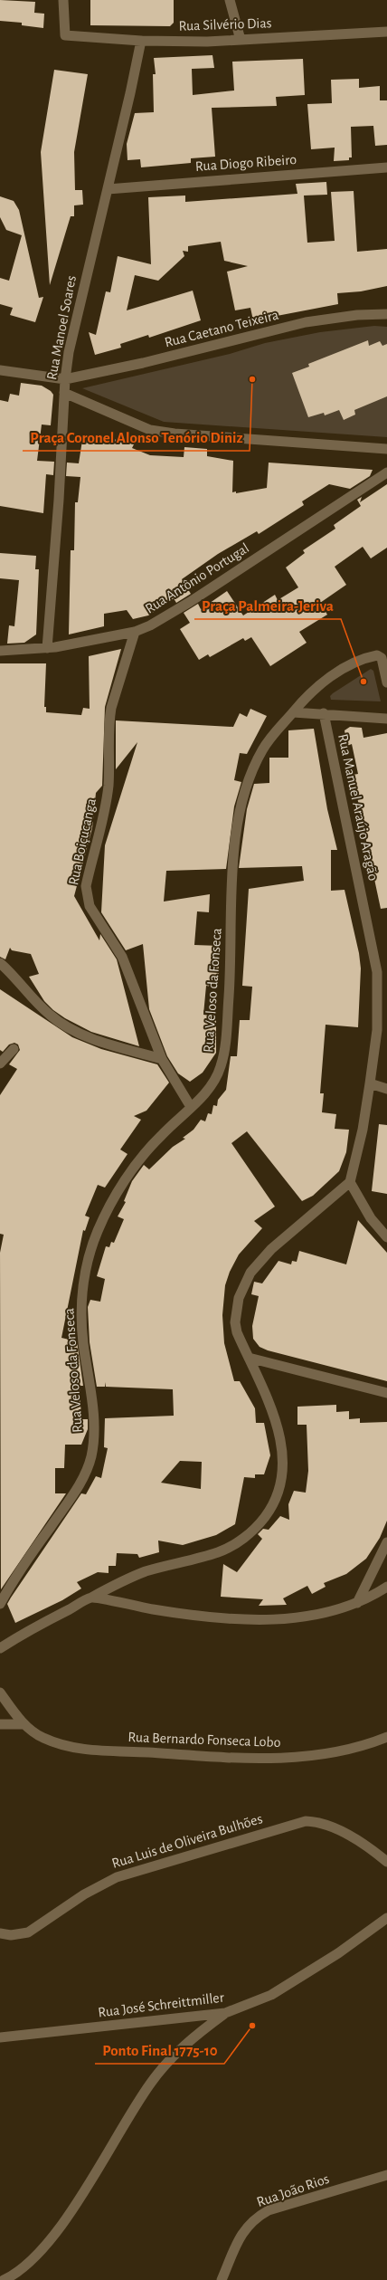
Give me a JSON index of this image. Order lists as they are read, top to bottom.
{
  "streets": {
    "street": [
      "Rua Silvério Dias",
      "Rua Diogo Ribeiro",
      "Rua Manoel Soares",
      "Rua Caetano Teixeira",
      "Rua Antônio Portugal",
      "Rua Manuel Araújo Aragão",
      "Rua Boiçucanga",
      "Rua Veloso da Fonseca",
      "Rua Bernardo Fonseca Lobo",
      "Rua Luis de Oliveira Bulhões",
      "Rua José Schreittmiller",
      "Rua João Rios"
    ]
  },
  "crossings": [
    ["Rua Silvério Dias", "Rua Manoel Soares"],
    ["Rua Diogo Ribeiro", "Rua Manoel Soares"],
    ["Rua Manoel Soares", "Rua Caetano Teixeira"],
    ["Rua Manoel Soares", "Rua Antônio Portugal"],
    ["Rua Antônio Portugal", "Rua Boiçucanga"],
    ["Rua Boiçucanga", "Rua Veloso da Fonseca"]
  ],
  "places": ["Praça Coronel Alonso Tenório Diniz", "Praça Palmeira-Jeriva", "Ponto Final 1775-10"]
}
